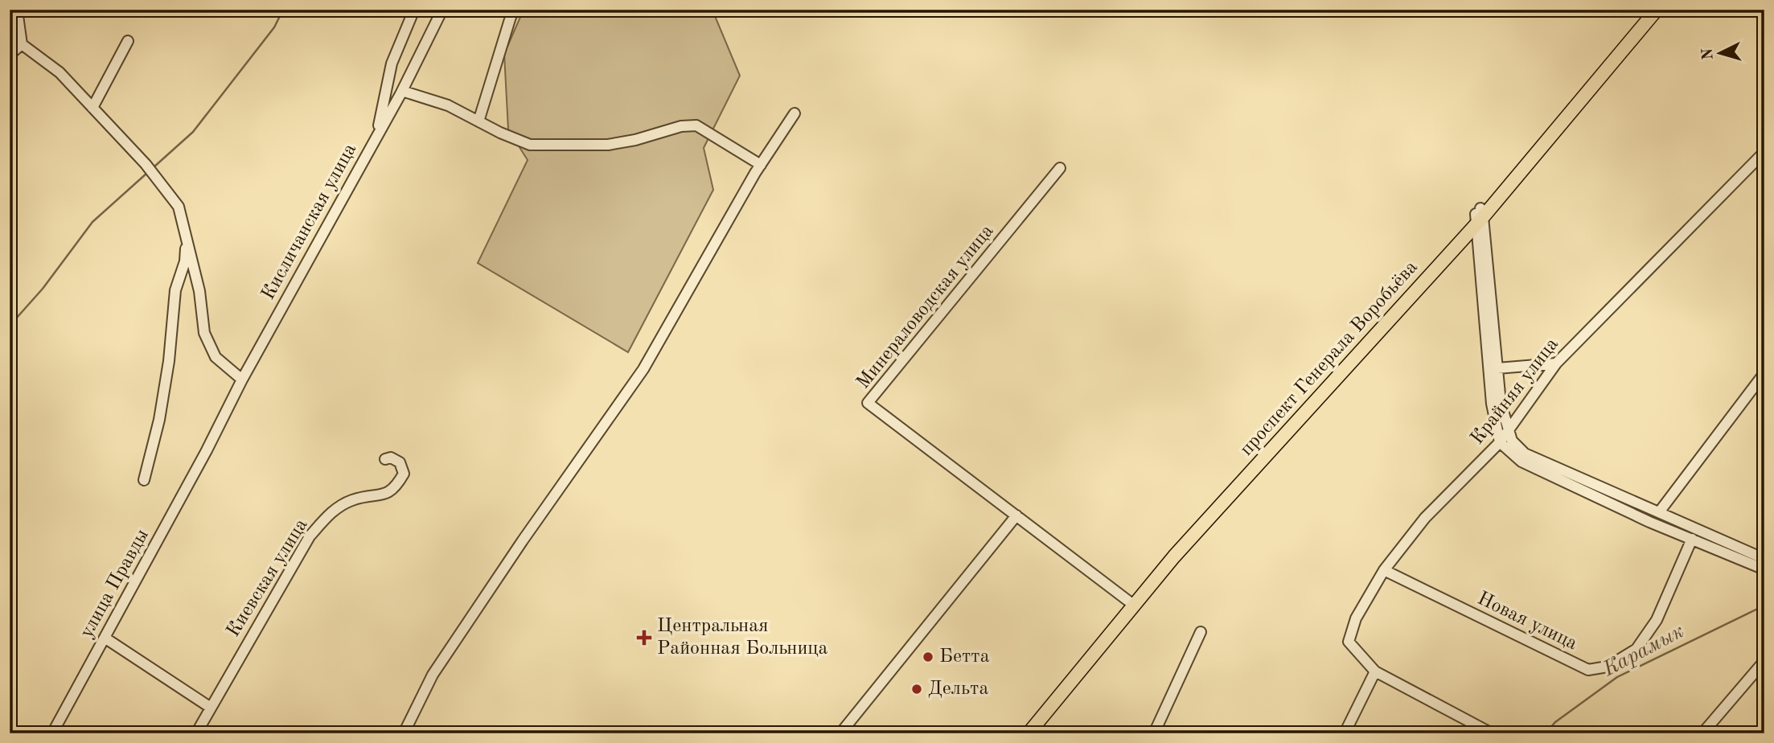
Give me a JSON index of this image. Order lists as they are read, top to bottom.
{
  "streets": {
    "main road": ["проспект Генерала Воробьёва"],
    "street": [
      "Кисличанская улица",
      "Минераловодская улица",
      "Крайняя улица",
      "Киевская улица",
      "улица Правды",
      "Новая улица"
    ]
  },
  "crossings": [
    ["Кисличанская улица", "улица Правды"],
    ["Минераловодская улица", "проспект Генерала Воробьёва"],
    ["Крайняя улица", "Новая улица"]
  ],
  "water": ["Карамык"],
  "places": {
    "health": ["Центральная Районная Больница"],
    "other": ["Бетта", "Дельта"]
  },
  "north": "left"
}
